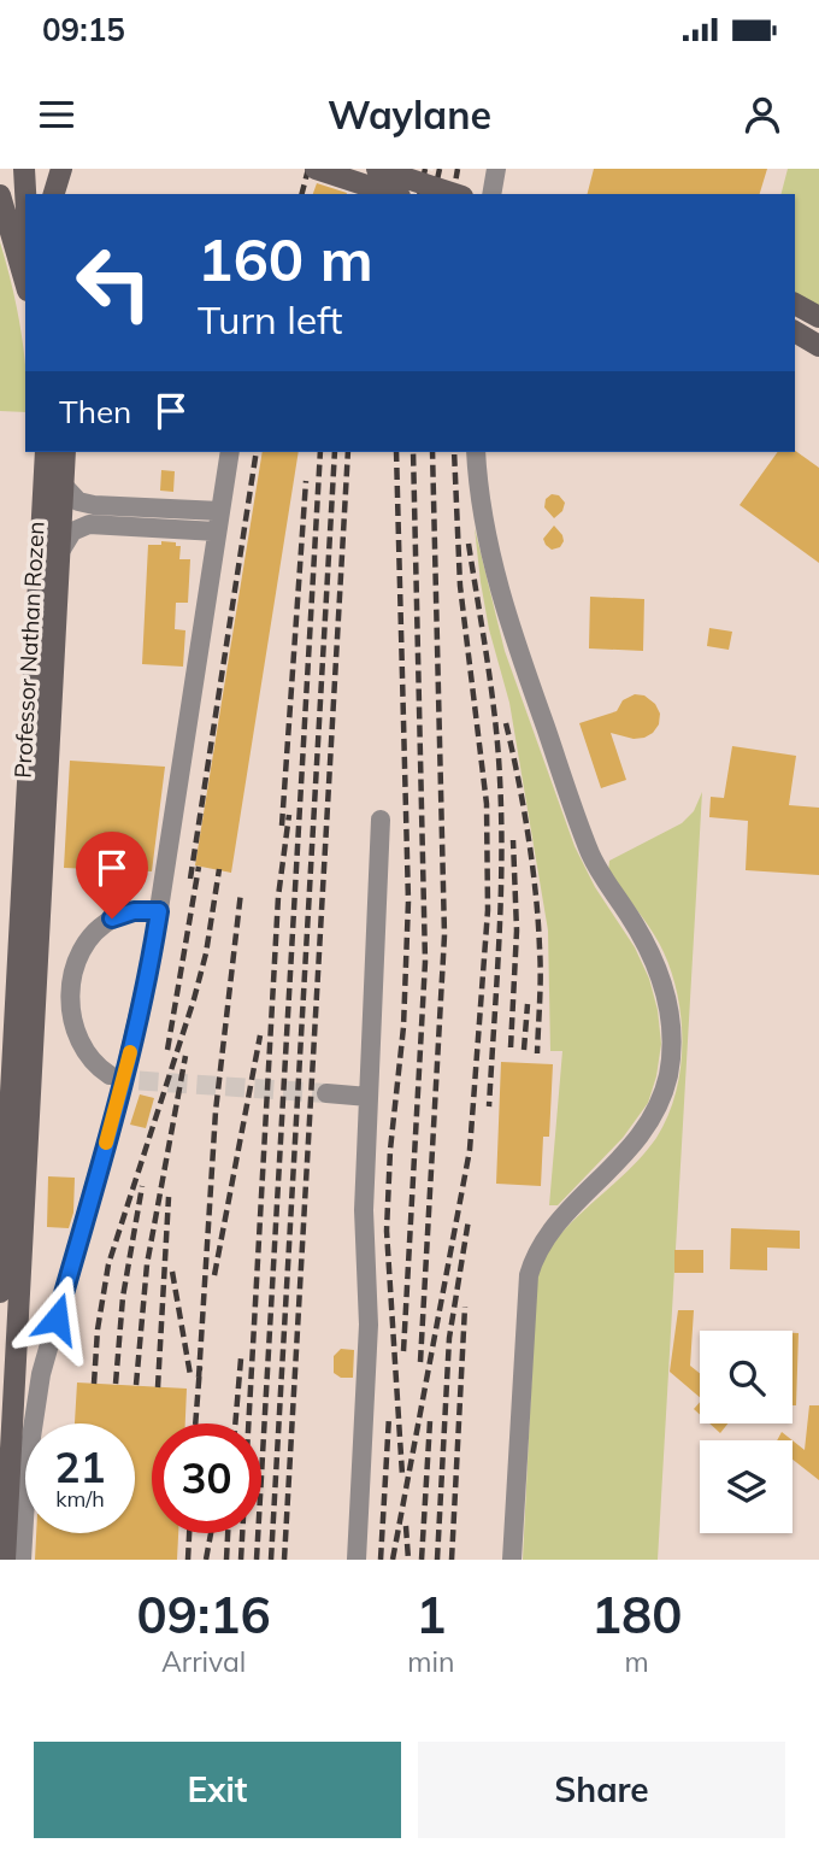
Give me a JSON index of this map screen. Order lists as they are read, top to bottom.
{
  "streets": {
    "street": ["Professor Nathan Rozen"]
  },
  "page": {
    "status": "09:15",
    "header": "Waylane",
    "turn": ["160 m", "Turn left"],
    "then": "Then",
    "speed": "21 km/h",
    "limit": "30",
    "eta": [
      "09:16",
      "Arrival",
      "1",
      "min",
      "180",
      "m"
    ],
    "buttons": ["Exit", "Share"]
  }
}
